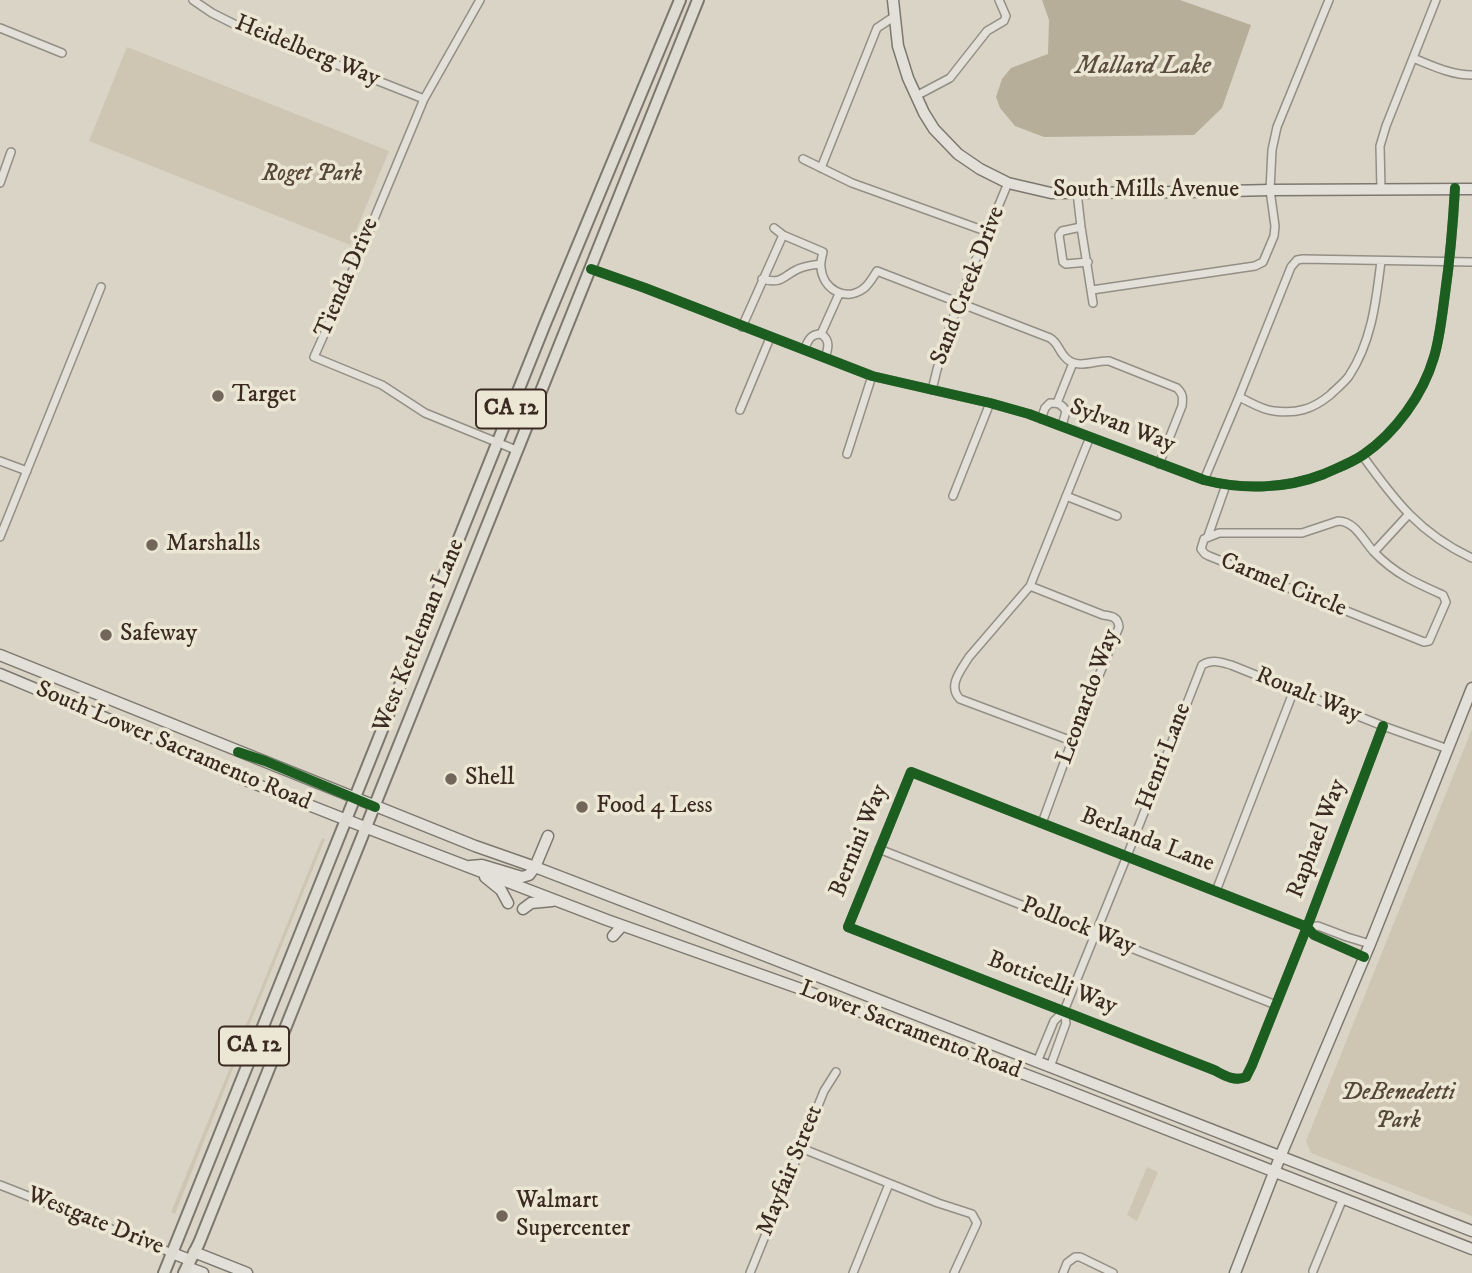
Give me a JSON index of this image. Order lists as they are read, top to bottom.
{
  "streets": {
    "main road": [
      "South Mills Avenue",
      "CA 12",
      "West Kettleman Lane",
      "South Lower Sacramento Road",
      "Lower Sacramento Road",
      "Westgate Drive"
    ],
    "street": [
      "Heidelberg Way",
      "Tienda Drive",
      "Sand Creek Drive",
      "Sylvan Way",
      "Carmel Circle",
      "Roualt Way",
      "Leonardo Way",
      "Henri Lane",
      "Raphael Way",
      "Bernini Way",
      "Berlanda Lane",
      "Pollock Way",
      "Botticelli Way",
      "Mayfair Street"
    ]
  },
  "crossings": [
    ["Heidelberg Way", "Tienda Drive"],
    ["South Mills Avenue", "Sand Creek Drive"],
    ["South Mills Avenue", "Sylvan Way"],
    ["Tienda Drive", "West Kettleman Lane"],
    ["Sand Creek Drive", "Sylvan Way"],
    ["Sylvan Way", "West Kettleman Lane"],
    ["West Kettleman Lane", "South Lower Sacramento Road"],
    ["West Kettleman Lane", "Lower Sacramento Road"],
    ["West Kettleman Lane", "Westgate Drive"],
    ["Roualt Way", "Henri Lane"],
    ["Roualt Way", "Raphael Way"],
    ["Leonardo Way", "Berlanda Lane"],
    ["South Lower Sacramento Road", "Lower Sacramento Road"],
    ["Henri Lane", "Berlanda Lane"],
    ["Henri Lane", "Pollock Way"],
    ["Henri Lane", "Botticelli Way"],
    ["Henri Lane", "Lower Sacramento Road"],
    ["Raphael Way", "Berlanda Lane"],
    ["Raphael Way", "Pollock Way"],
    ["Raphael Way", "Botticelli Way"],
    ["Bernini Way", "Berlanda Lane"],
    ["Bernini Way", "Pollock Way"],
    ["Bernini Way", "Botticelli Way"]
  ],
  "water": ["Mallard Lake"],
  "parks": ["Roget Park", "DeBenedetti Park"],
  "places": [
    "Target",
    "Marshalls",
    "Safeway",
    "Shell",
    "Food 4 Less",
    "Walmart Supercenter"
  ]
}
